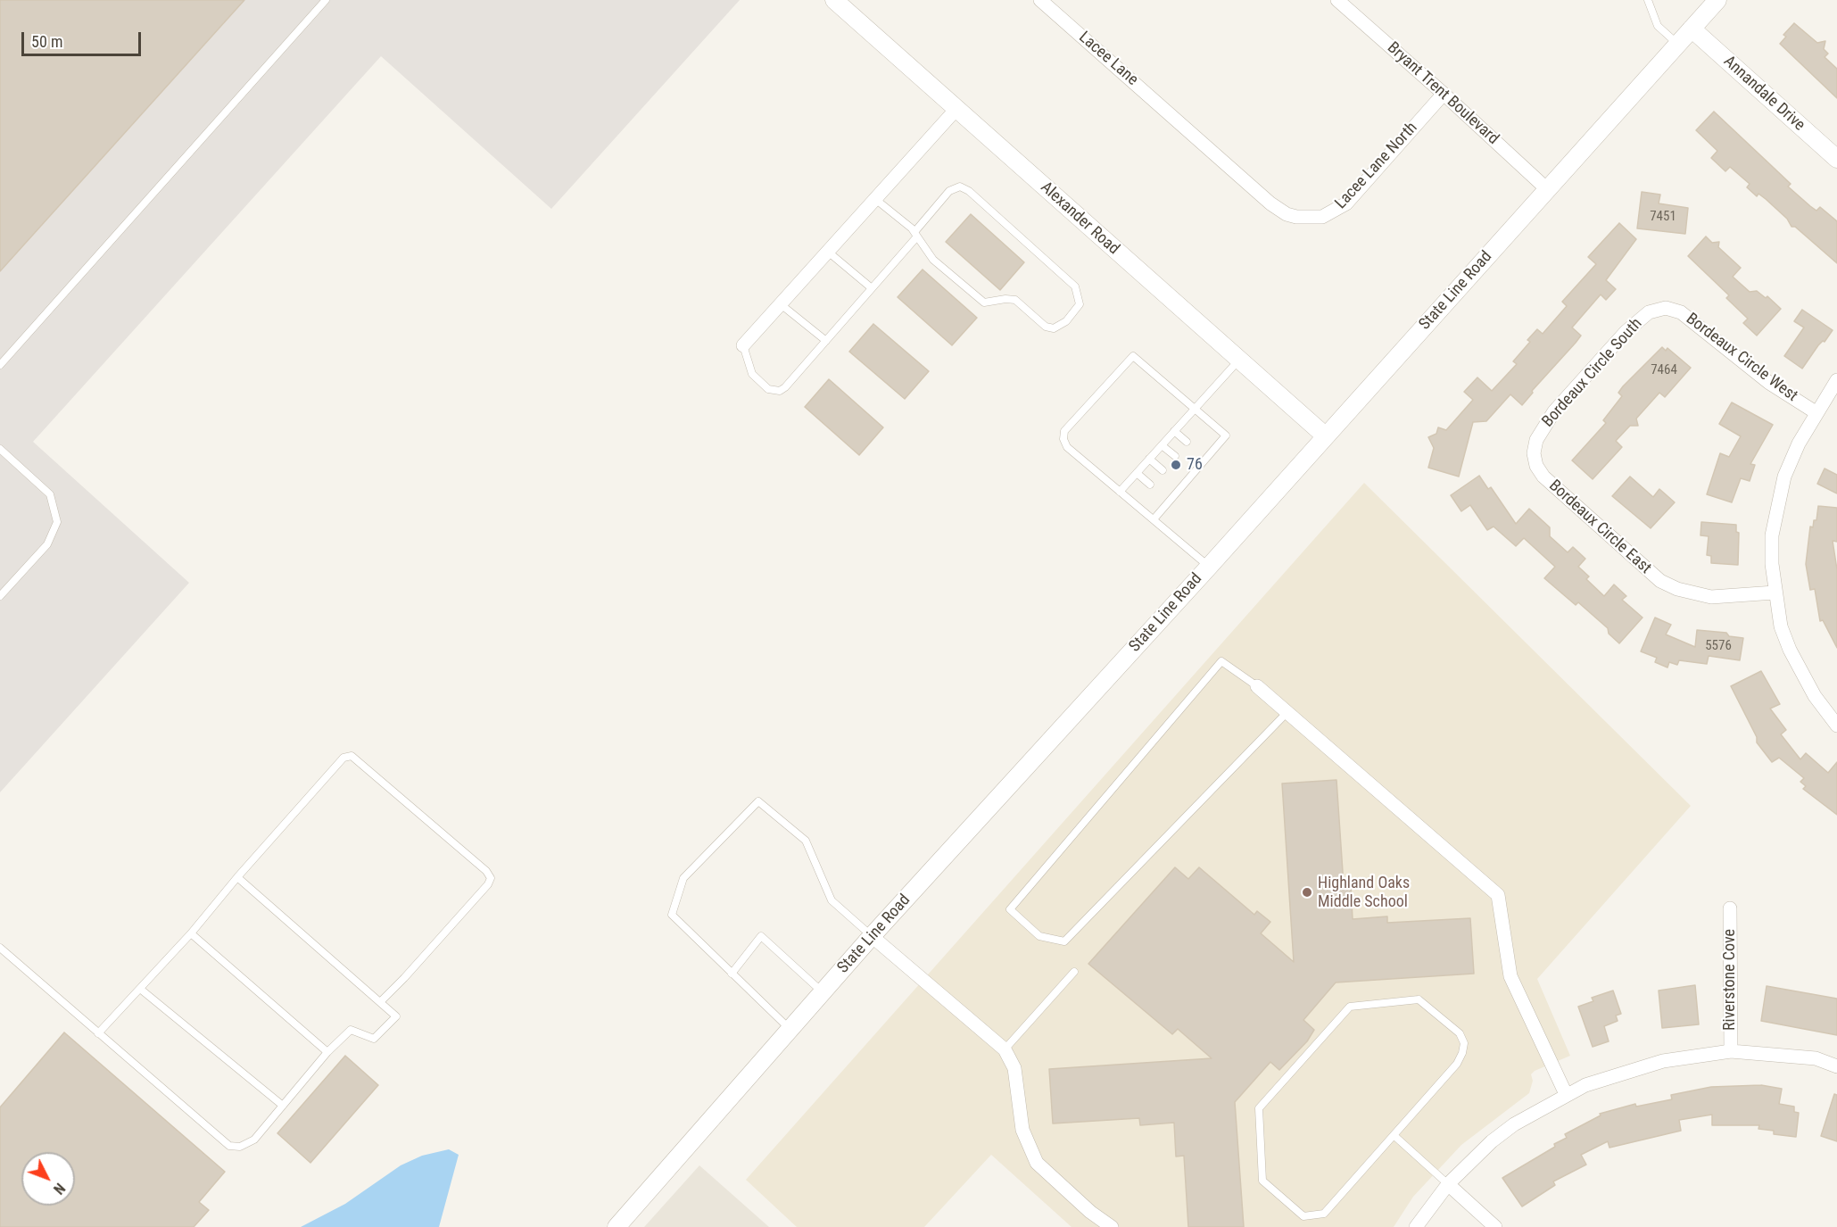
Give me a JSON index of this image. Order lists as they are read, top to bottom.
{
  "streets": {
    "street": [
      "Lacee Lane",
      "Bryant Trent Boulevard",
      "Annandale Drive",
      "Lacee Lane North",
      "Alexander Road",
      "State Line Road",
      "Bordeaux Circle West",
      "Bordeaux Circle South",
      "Bordeaux Circle East",
      "Riverstone Cove"
    ]
  },
  "crossings": [
    ["Lacee Lane", "Lacee Lane North"],
    ["Bryant Trent Boulevard", "Lacee Lane North"],
    ["Bryant Trent Boulevard", "State Line Road"],
    ["Annandale Drive", "State Line Road"],
    ["Alexander Road", "State Line Road"],
    ["Bordeaux Circle West", "Bordeaux Circle South"],
    ["Bordeaux Circle South", "Bordeaux Circle East"]
  ],
  "places": ["76", "Highland Oaks Middle School"],
  "house_numbers": ["7451", "7464", "5576"],
  "scale_bar": "50 m",
  "north": "bottom right"
}
